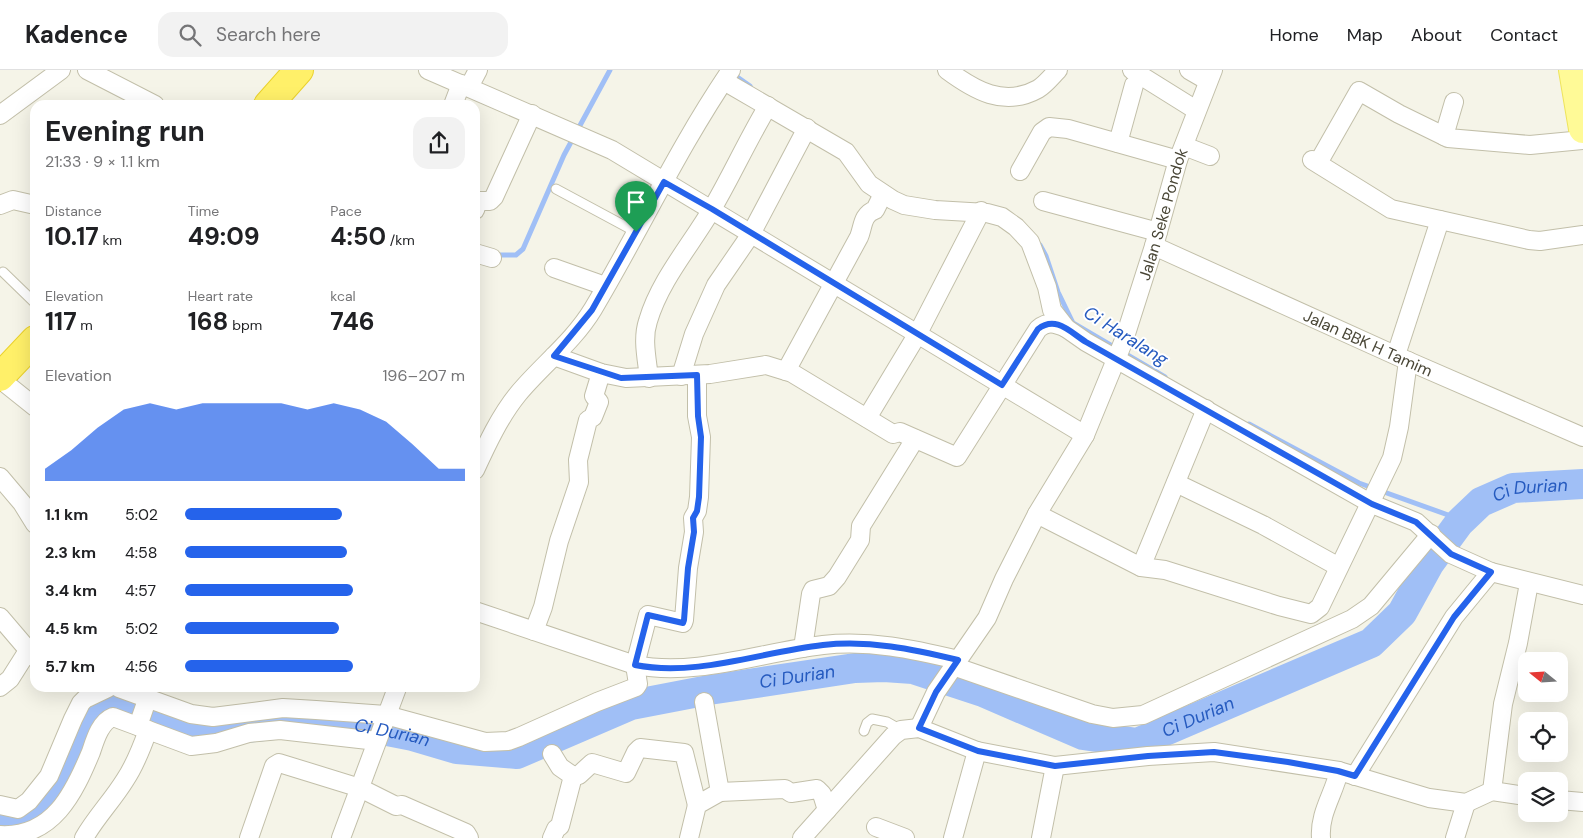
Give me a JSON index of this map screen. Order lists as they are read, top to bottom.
{
  "streets": {
    "street": ["Jalan Seke Pondok", "Jalan BBK H Tamim"]
  },
  "crossings": [
    ["Jalan Seke Pondok", "Jalan BBK H Tamim"]
  ],
  "water": ["Ci Haralang", "Ci Durian"],
  "north": "left",
  "page": {
    "header": "Kadence",
    "search": "Search here",
    "nav": [
      "Home",
      "Map",
      "About",
      "Contact"
    ],
    "heading": ["Evening run", "21:33 · 9 × 1.1 km"],
    "stats": [
      ["Distance", "10.17 km"],
      ["Time", "49:09"],
      ["Pace", "4:50 /km"],
      ["Elevation", "117 m"],
      ["Heart rate", "168 bpm"],
      ["kcal", "746"]
    ],
    "chart": ["Elevation", "196–207 m"],
    "list": [
      {
        "name": "1.1 km",
        "note": "5:02"
      },
      {
        "name": "2.3 km",
        "note": "4:58"
      },
      {
        "name": "3.4 km",
        "note": "4:57"
      },
      {
        "name": "4.5 km",
        "note": "5:02"
      },
      {
        "name": "5.7 km",
        "note": "4:56"
      }
    ]
  }
}
